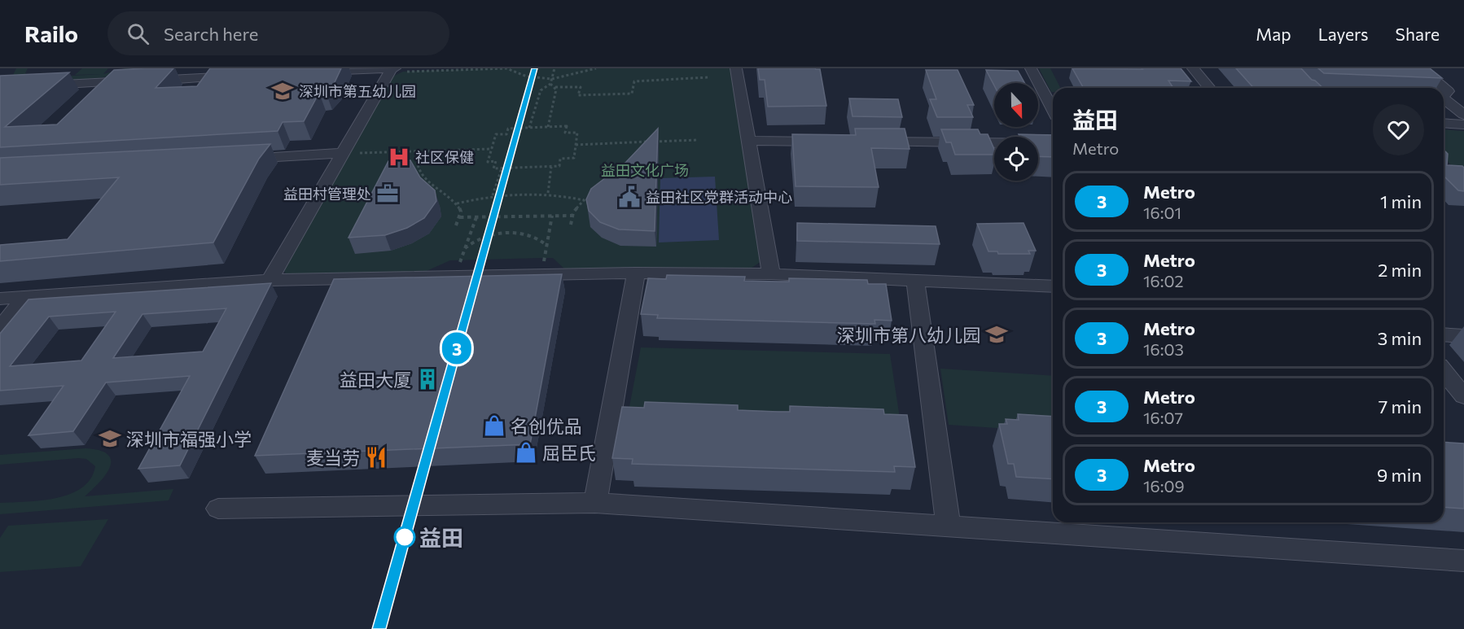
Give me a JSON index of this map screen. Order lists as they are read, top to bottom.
{
  "parks": ["益田文化广场"],
  "places": {
    "school or university": ["深圳市第五幼儿园", "深圳市第八幼儿园", "深圳市福强小学"],
    "hospital": ["社区保健"],
    "office": ["益田村管理处"],
    "public building": ["益田社区党群活动中心"],
    "building": ["益田大厦"],
    "shop": ["名创优品", "屈臣氏"],
    "restaurant": ["麦当劳"],
    "other": ["益田"]
  },
  "lines": ["metro line 3"],
  "north": "bottom",
  "page": {
    "header": "Railo",
    "search": "Search here",
    "nav": ["Map", "Layers", "Share"],
    "on_map": "3",
    "heading": ["益田", "Metro"],
    "list": [
      {
        "mark": "3",
        "name": "Metro",
        "note": "16:01",
        "value": "1 min"
      },
      {
        "mark": "3",
        "name": "Metro",
        "note": "16:02",
        "value": "2 min"
      },
      {
        "mark": "3",
        "name": "Metro",
        "note": "16:03",
        "value": "3 min"
      },
      {
        "mark": "3",
        "name": "Metro",
        "note": "16:07",
        "value": "7 min"
      },
      {
        "mark": "3",
        "name": "Metro",
        "note": "16:09",
        "value": "9 min"
      }
    ]
  }
}
